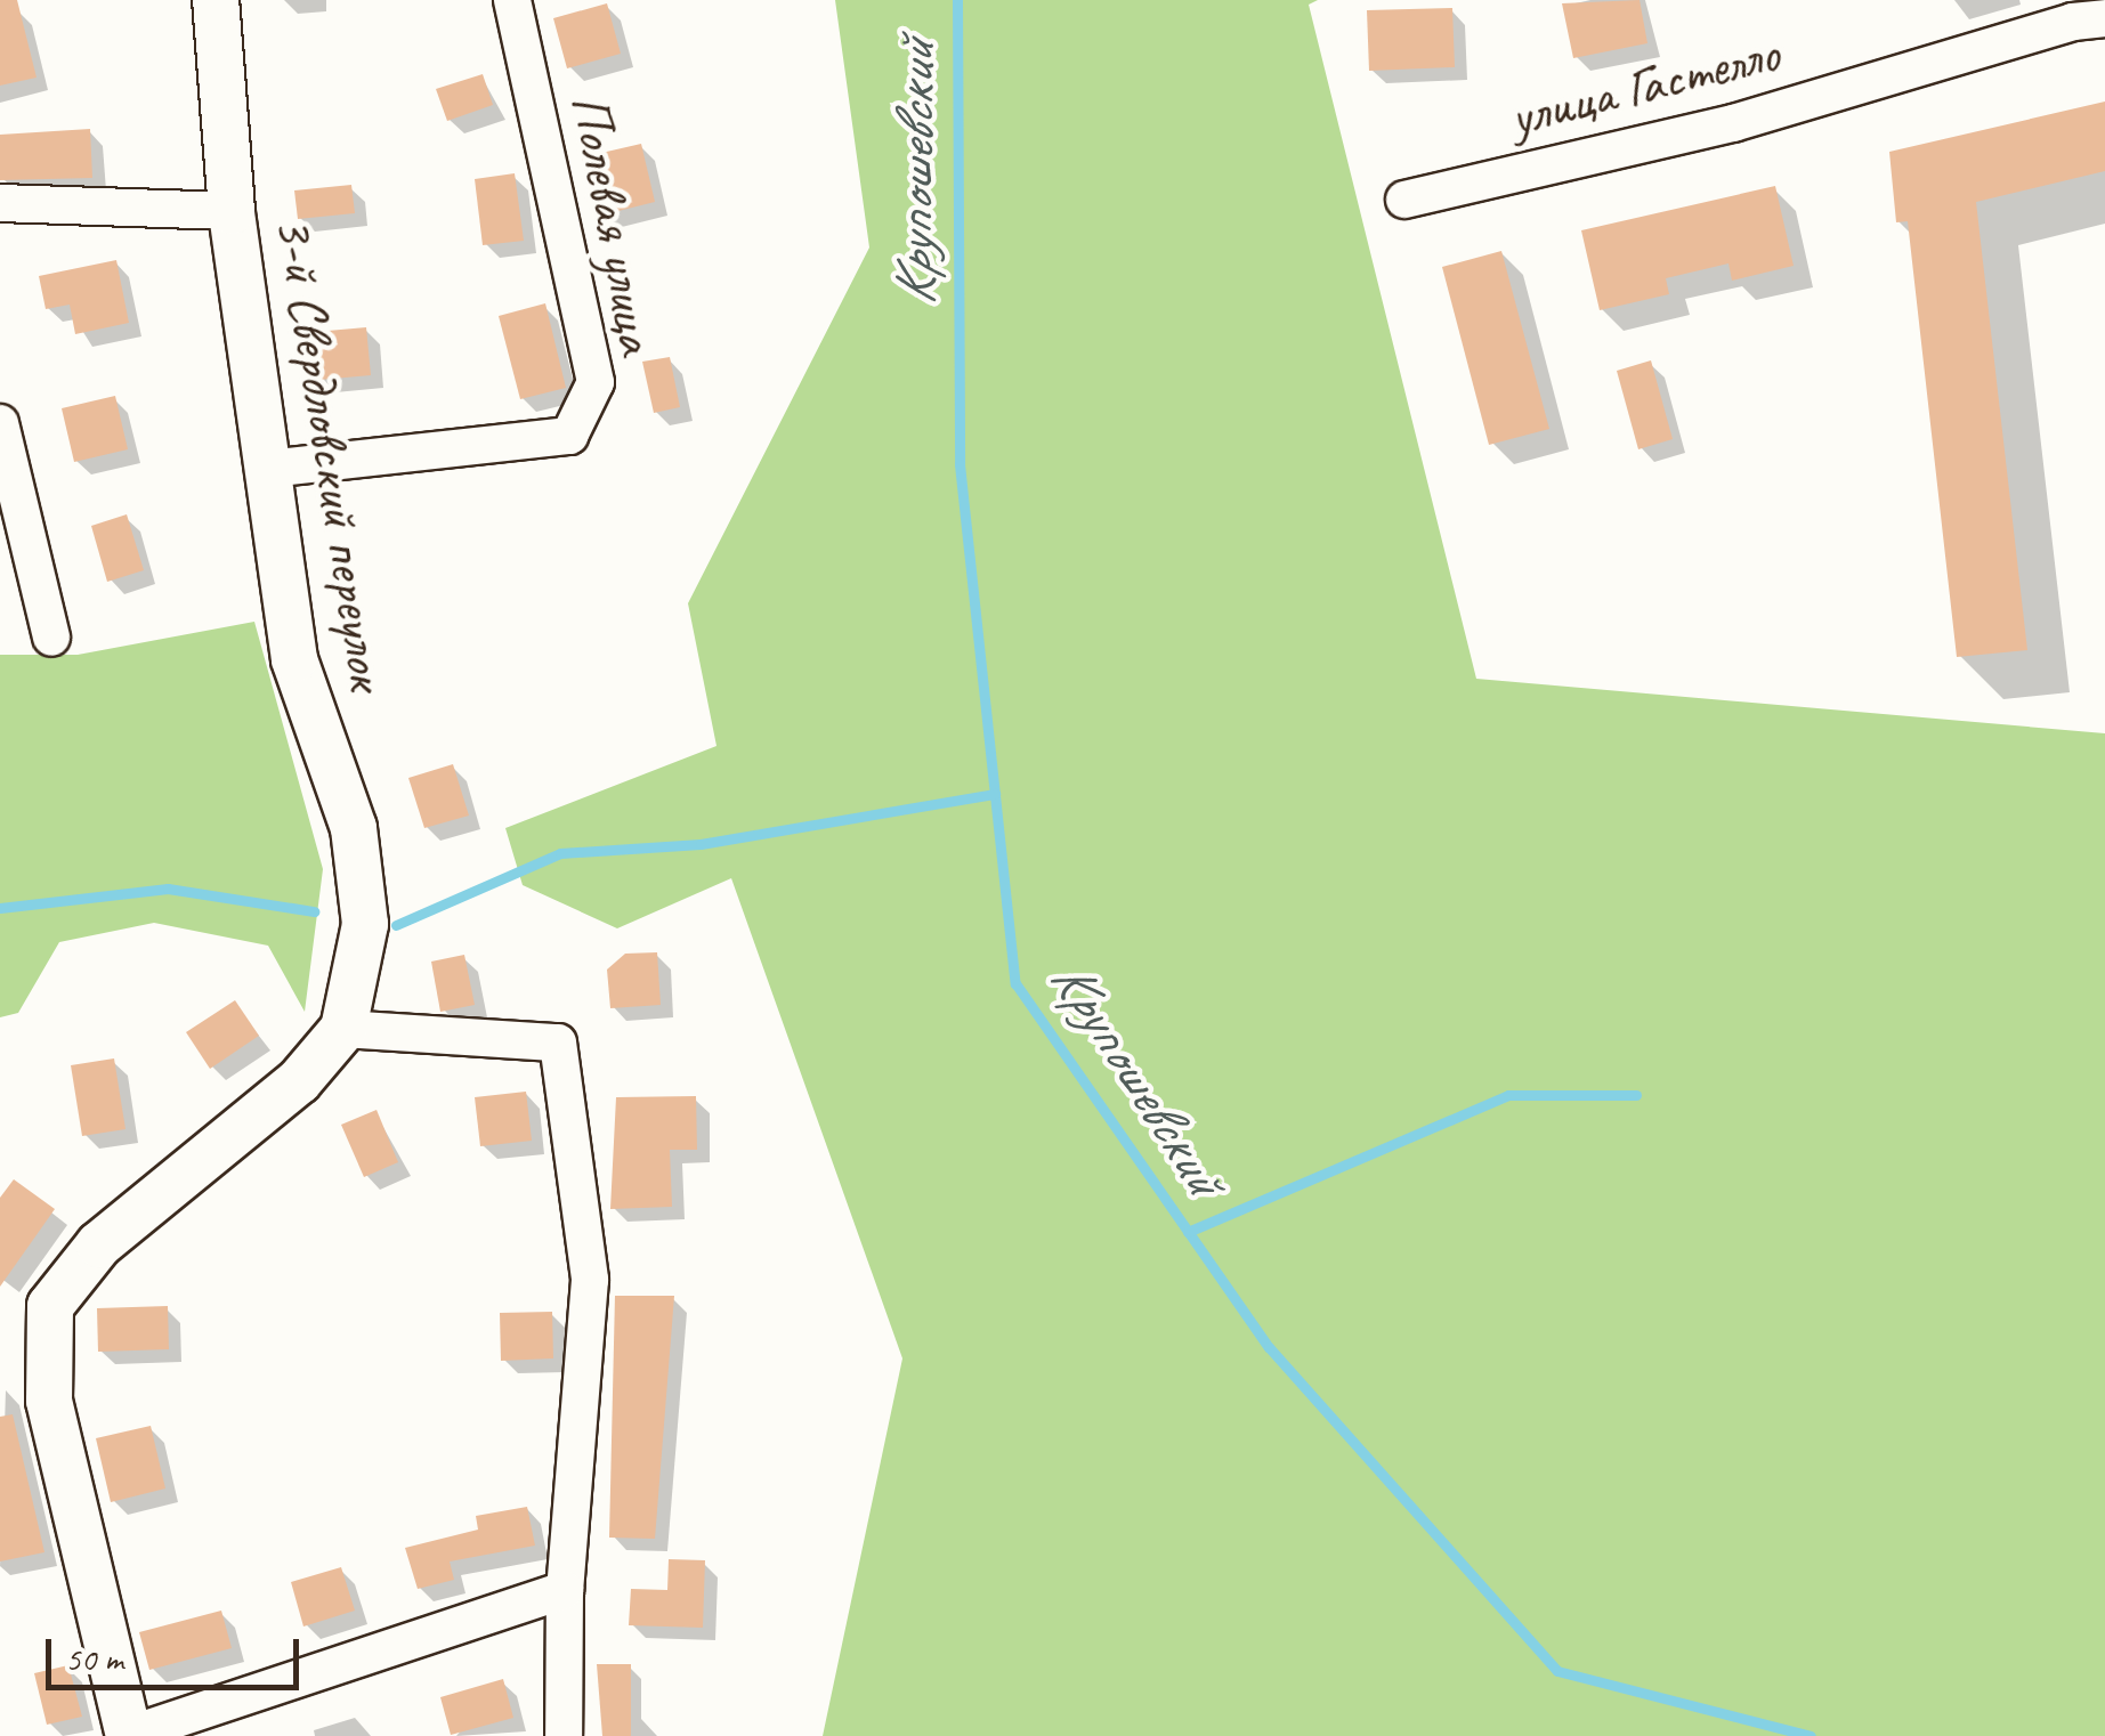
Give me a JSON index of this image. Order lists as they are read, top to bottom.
{
  "streets": {
    "main road": ["3-й Свердловский переулок"],
    "street": ["улица Гастелло", "Полевая улица"]
  },
  "crossings": [
    ["Полевая улица", "3-й Свердловский переулок"]
  ],
  "water": ["Крупошевский"],
  "scale_bar": "50 m"
}
